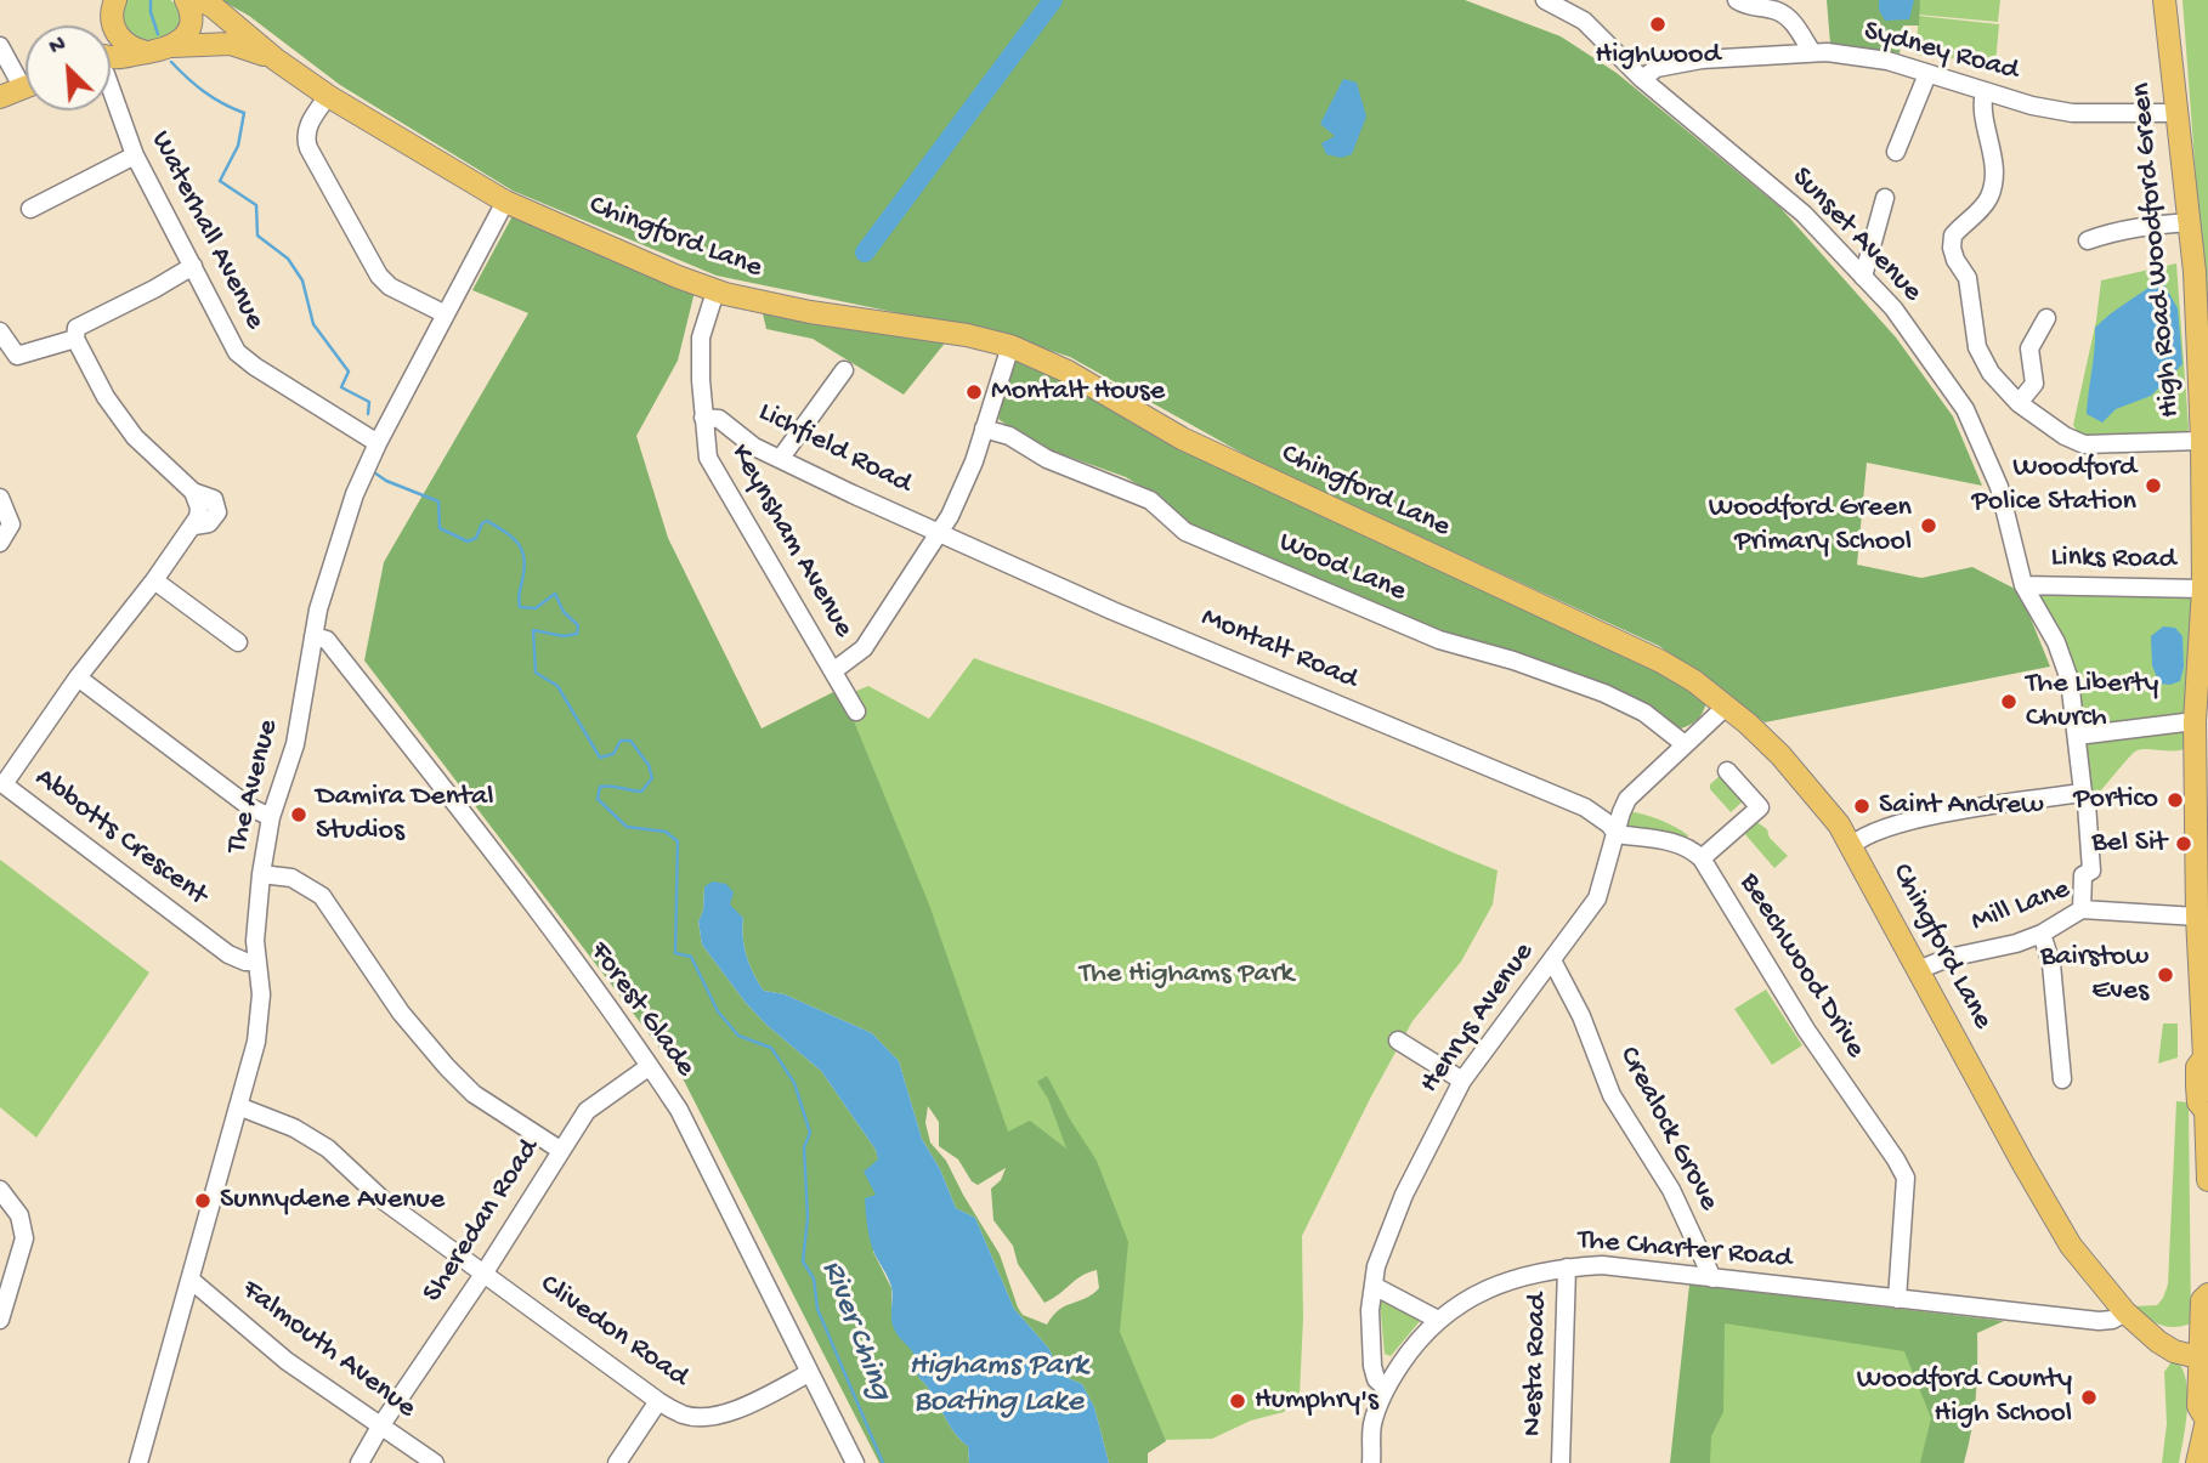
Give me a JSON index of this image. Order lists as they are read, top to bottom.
{
  "streets": {
    "main road": ["Chingford Lane", "High Road Woodford Green"],
    "street": [
      "Sydney Road",
      "Waterhall Avenue",
      "Sunset Avenue",
      "Lichfield Road",
      "Keynsham Avenue",
      "Links Road",
      "Wood Lane",
      "Montalt Road",
      "The Avenue",
      "Abbotts Crescent",
      "Mill Lane",
      "Beechwood Drive",
      "Forest Glade",
      "Henrys Avenue",
      "Crealock Grove",
      "Sheredan Road",
      "The Charter Road",
      "Clivedon Road",
      "Falmouth Avenue",
      "Nesta Road"
    ]
  },
  "crossings": [
    ["Sydney Road", "Sunset Avenue"],
    ["Sydney Road", "High Road Woodford Green"],
    ["Waterhall Avenue", "The Avenue"],
    ["Sunset Avenue", "Links Road"],
    ["Sunset Avenue", "Mill Lane"],
    ["Chingford Lane", "Keynsham Avenue"],
    ["Chingford Lane", "The Avenue"],
    ["Chingford Lane", "Mill Lane"],
    ["Chingford Lane", "The Charter Road"],
    ["High Road Woodford Green", "Links Road"],
    ["High Road Woodford Green", "Mill Lane"],
    ["Lichfield Road", "Keynsham Avenue"],
    ["Lichfield Road", "Montalt Road"],
    ["Montalt Road", "Beechwood Drive"],
    ["Montalt Road", "Henrys Avenue"],
    ["The Avenue", "Abbotts Crescent"],
    ["The Avenue", "Forest Glade"],
    ["The Avenue", "Falmouth Avenue"],
    ["Beechwood Drive", "Henrys Avenue"],
    ["Beechwood Drive", "The Charter Road"],
    ["Forest Glade", "Sheredan Road"],
    ["Forest Glade", "Clivedon Road"],
    ["Henrys Avenue", "Crealock Grove"],
    ["Henrys Avenue", "The Charter Road"],
    ["Crealock Grove", "The Charter Road"],
    ["Sheredan Road", "Clivedon Road"],
    ["Sheredan Road", "Falmouth Avenue"],
    ["The Charter Road", "Nesta Road"]
  ],
  "water": ["River Ching", "Highams Park Boating Lake"],
  "parks": ["The Highams Park"],
  "places": [
    "Highwood",
    "Montalt House",
    "Woodford Police Station",
    "Woodford Green Primary School",
    "The Liberty Church",
    "Portico",
    "Saint Andrew",
    "Damira Dental Studios",
    "Bel Sit",
    "Bairstow Eves",
    "Sunnydene Avenue",
    "Woodford County High School",
    "Humphry's"
  ],
  "north": "top left"
}
